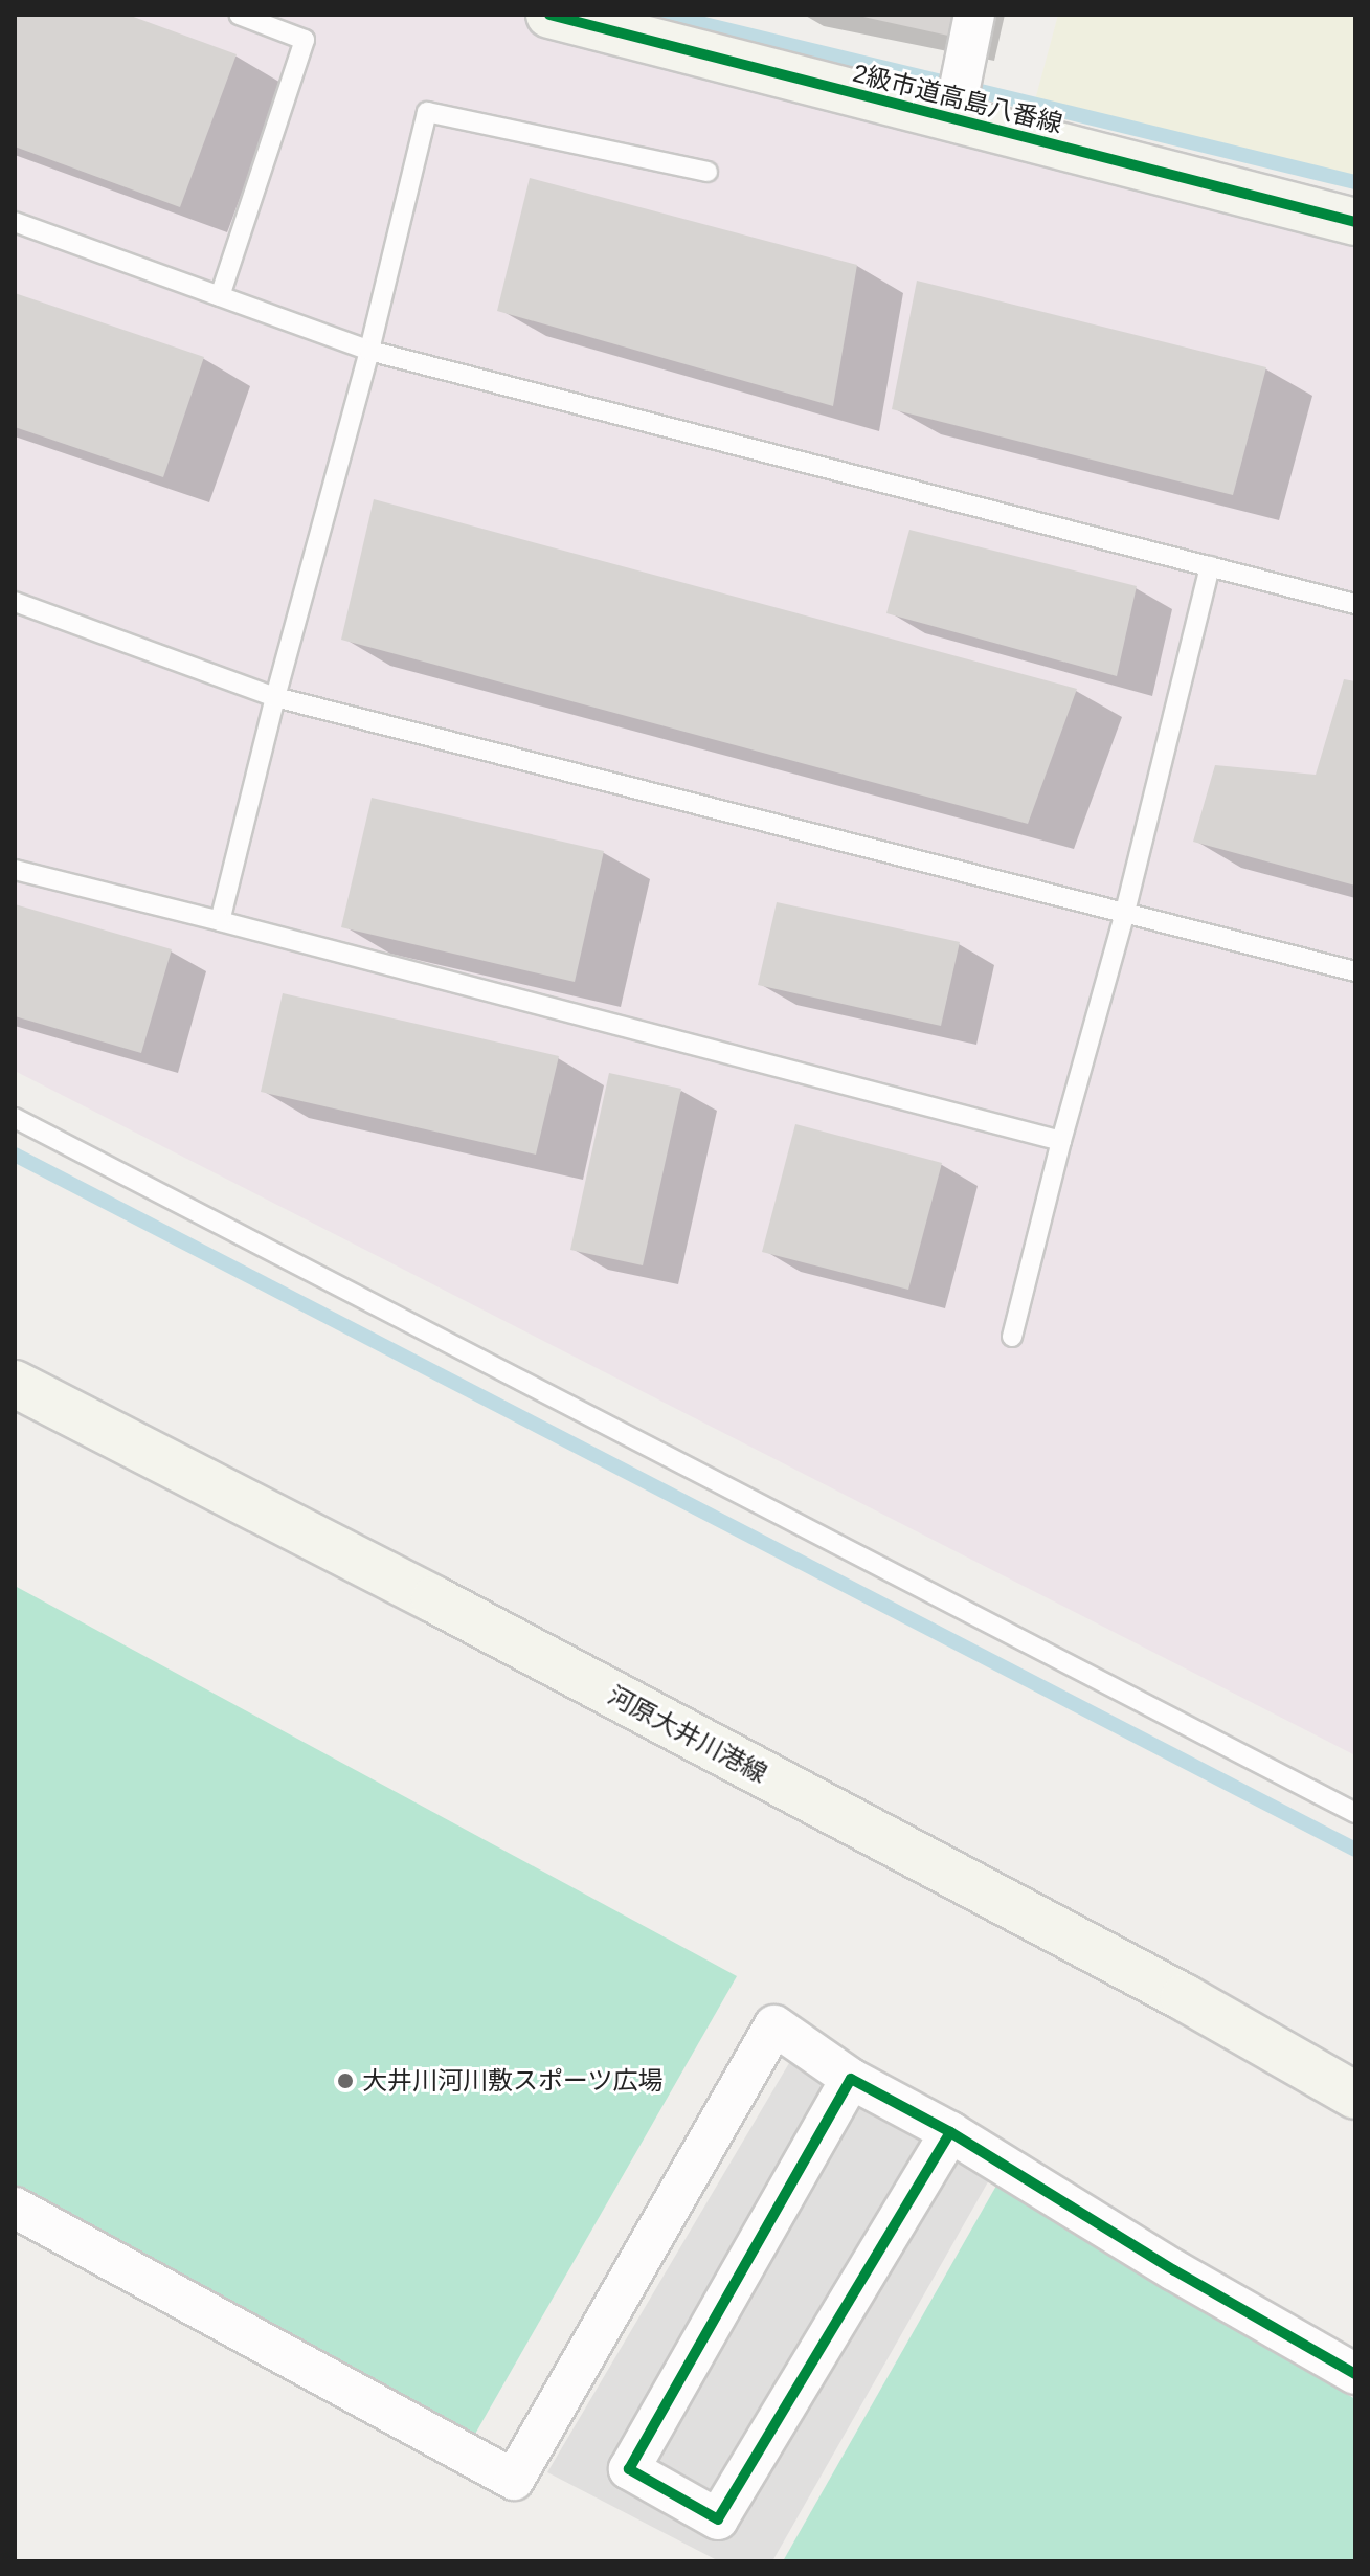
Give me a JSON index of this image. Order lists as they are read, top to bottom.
{
  "streets": {
    "main road": ["2級市道高島八番線", "河原大井川港線"]
  },
  "places": ["大井川河川敷スポーツ広場"]
}
